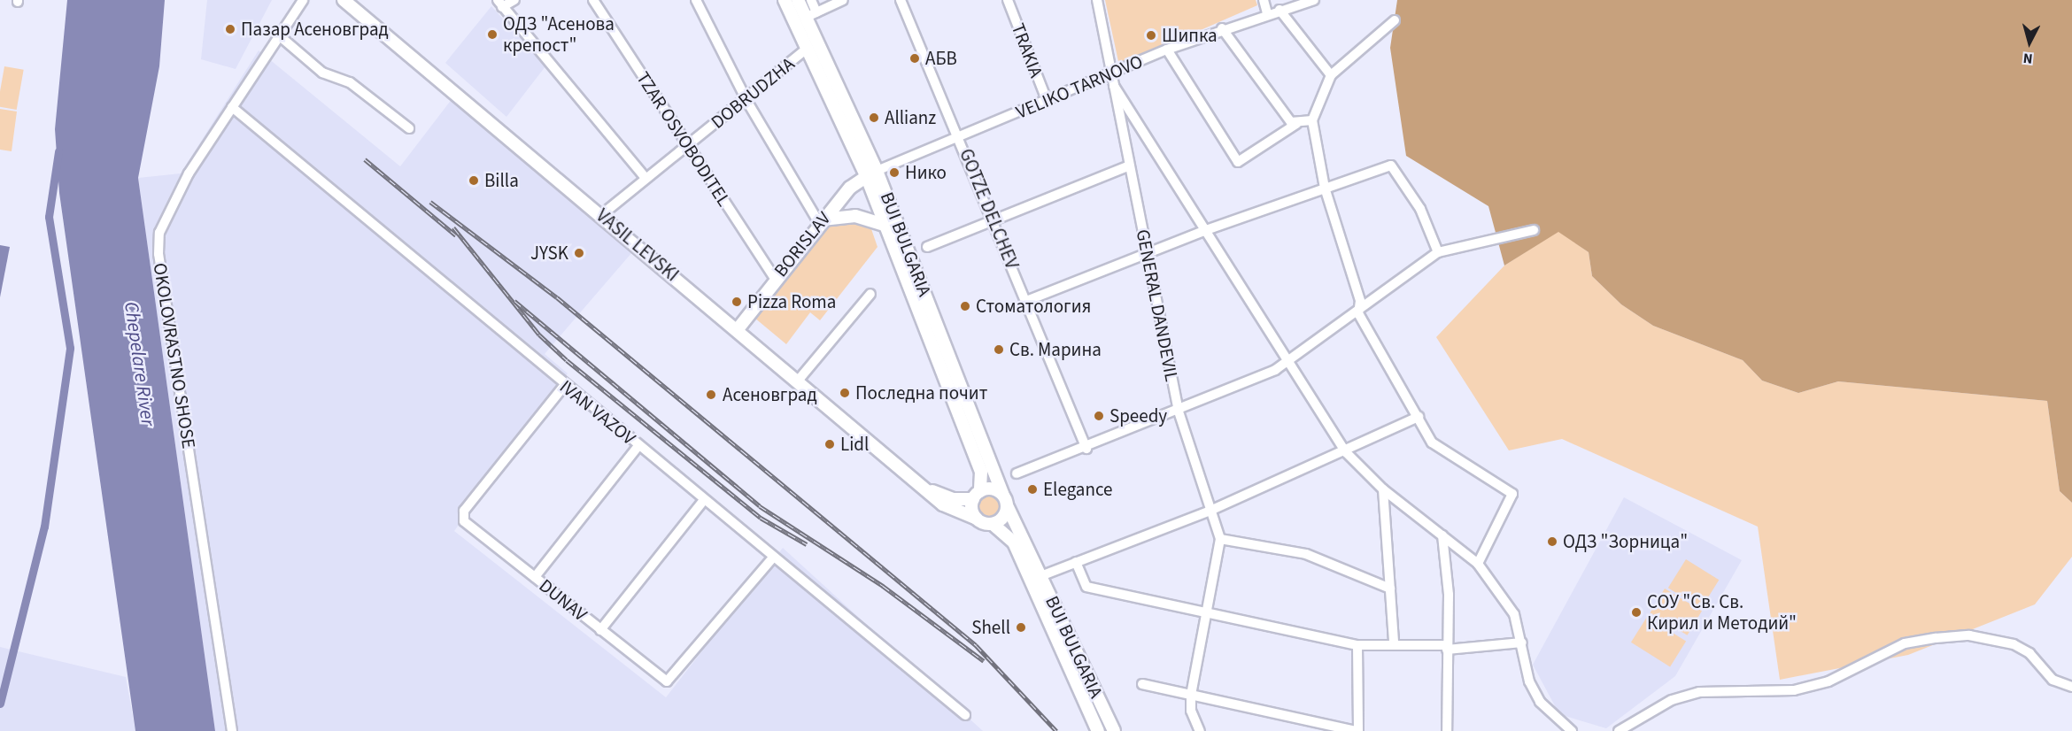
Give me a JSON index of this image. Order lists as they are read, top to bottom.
{
  "streets": {
    "main road": ["BORISLAV", "BUI BULGARIA", "VASIL LEVSKI"],
    "street": [
      "TRAKIA",
      "VELIKO TARNOVO",
      "DOBRUDZHA",
      "TZAR OSVOBODITEL",
      "GOTZE DELCHEV",
      "GENERAL DANDEVIL",
      "OKOLOVRASTNO SHOSE",
      "IVAN VAZOV",
      "DUNAV"
    ]
  },
  "crossings": [
    ["TRAKIA", "VELIKO TARNOVO"],
    ["VELIKO TARNOVO", "GOTZE DELCHEV"],
    ["VELIKO TARNOVO", "BORISLAV"],
    ["VELIKO TARNOVO", "BUI BULGARIA"],
    ["VELIKO TARNOVO", "GENERAL DANDEVIL"],
    ["DOBRUDZHA", "TZAR OSVOBODITEL"],
    ["DOBRUDZHA", "BUI BULGARIA"],
    ["DOBRUDZHA", "VASIL LEVSKI"],
    ["TZAR OSVOBODITEL", "BORISLAV"],
    ["BORISLAV", "BUI BULGARIA"],
    ["BORISLAV", "VASIL LEVSKI"],
    ["BUI BULGARIA", "VASIL LEVSKI"],
    ["OKOLOVRASTNO SHOSE", "IVAN VAZOV"],
    ["IVAN VAZOV", "DUNAV"]
  ],
  "water": ["Chepelare River"],
  "places": [
    "Пазар Асеновград",
    "ОДЗ \"Асенова крепост\"",
    "Шипка",
    "АБВ",
    "Allianz",
    "Нико",
    "Billa",
    "JYSK",
    "Pizza Roma",
    "Стоматология",
    "Св. Марина",
    "Последна почит",
    "Асеновград",
    "Speedy",
    "Lidl",
    "Elegance",
    "ОДЗ \"Зорница\"",
    "СОУ \"Св. Св. Кирил и Методий\"",
    "Shell"
  ],
  "north": "bottom"
}
